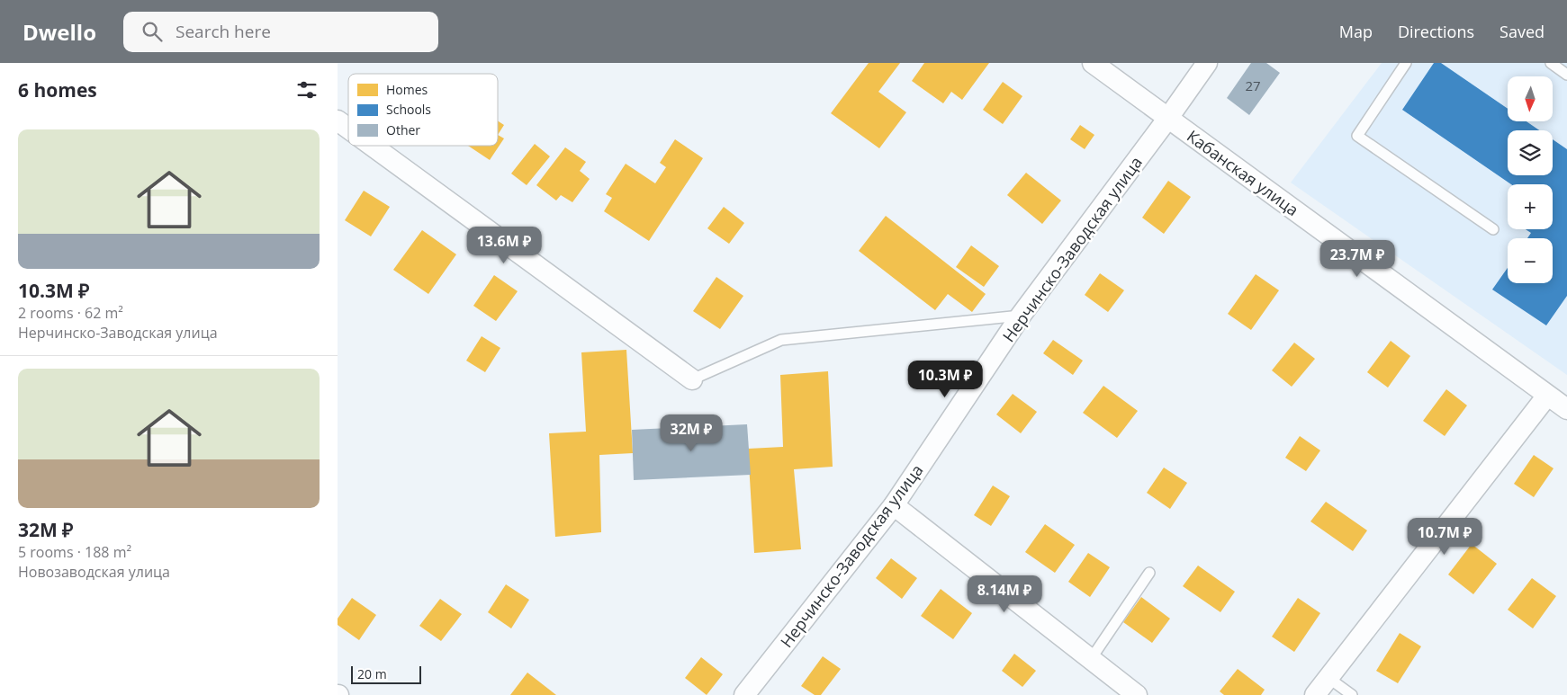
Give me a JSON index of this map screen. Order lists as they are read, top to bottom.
{
  "streets": {
    "street": ["Кабанская улица", "Нерчинско-Заводская улица"]
  },
  "crossings": [
    ["Кабанская улица", "Нерчинско-Заводская улица"]
  ],
  "house_numbers": ["27"],
  "legend": ["Homes", "Schools", "Other"],
  "scale_bar": "20 m",
  "north": "bottom",
  "page": {
    "header": "Dwello",
    "search": "Search here",
    "nav": ["Map", "Directions", "Saved"],
    "heading": "6 homes",
    "map_buttons": ["+", "−"],
    "list": [
      {
        "name": "10.3M ₽",
        "note": "2 rooms · 62 m² · Нерчинско-Заводская улица"
      },
      {
        "name": "32M ₽",
        "note": "5 rooms · 188 m² · Новозаводская улица"
      }
    ],
    "price": [
      "13.6M ₽",
      "23.7M ₽",
      "10.3M ₽",
      "32M ₽",
      "10.7M ₽",
      "8.14M ₽"
    ],
    "scale": "20 m"
  }
}
